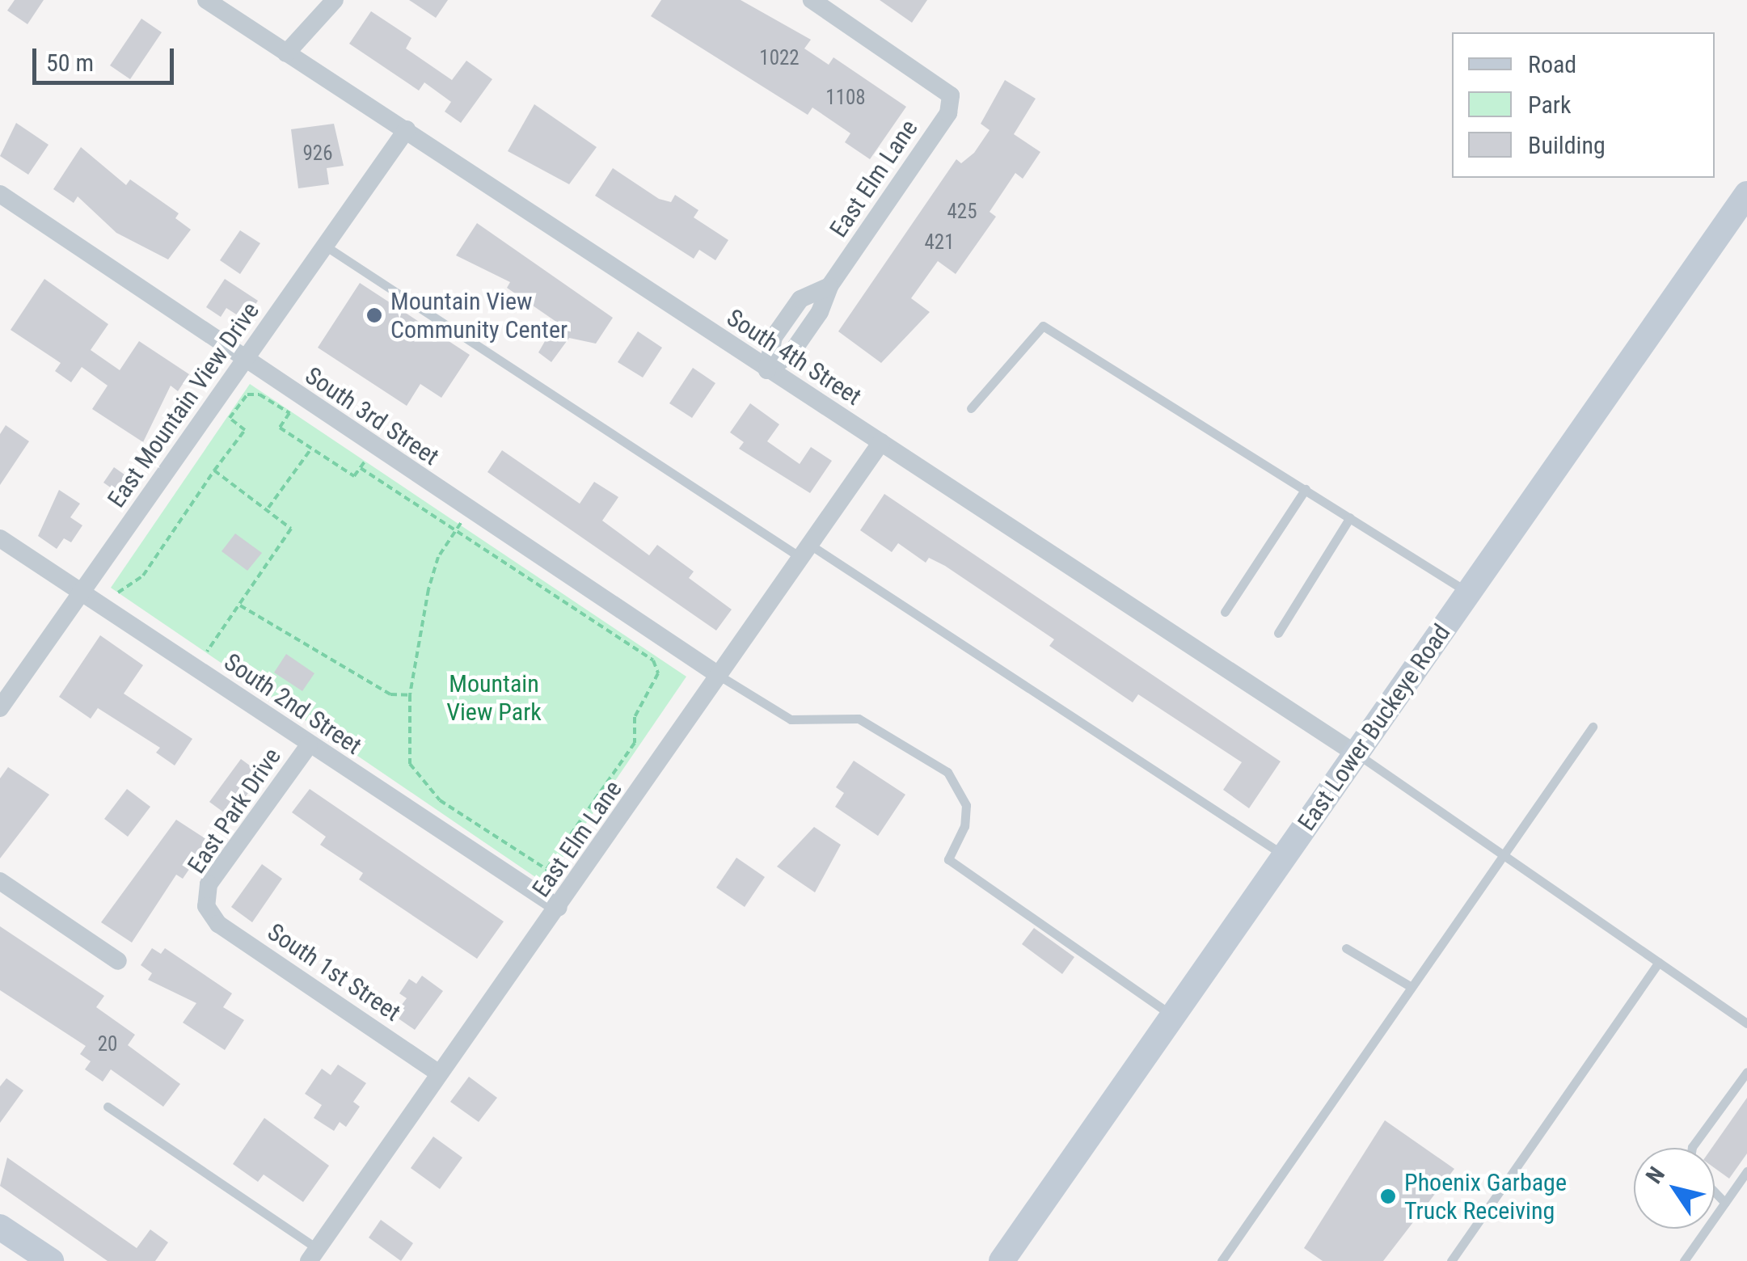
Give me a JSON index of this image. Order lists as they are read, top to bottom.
{
  "streets": {
    "main road": ["East Lower Buckeye Road"],
    "street": [
      "East Elm Lane",
      "South 4th Street",
      "East Mountain View Drive",
      "South 3rd Street",
      "South 2nd Street",
      "East Park Drive",
      "South 1st Street"
    ]
  },
  "crossings": [
    ["East Elm Lane", "South 4th Street"],
    ["East Elm Lane", "South 3rd Street"],
    ["East Elm Lane", "South 2nd Street"],
    ["East Elm Lane", "South 1st Street"],
    ["South 4th Street", "East Mountain View Drive"],
    ["South 4th Street", "East Lower Buckeye Road"],
    ["East Mountain View Drive", "South 3rd Street"],
    ["East Mountain View Drive", "South 2nd Street"],
    ["South 2nd Street", "East Park Drive"],
    ["East Park Drive", "South 1st Street"]
  ],
  "parks": ["Mountain View Park"],
  "places": ["Mountain View Community Center", "Phoenix Garbage Truck Receiving"],
  "house_numbers": [
    "1022",
    "1108",
    "926",
    "425",
    "421",
    "20"
  ],
  "legend": ["Road", "Park", "Building"],
  "scale_bar": "50 m",
  "north": "top left"
}
